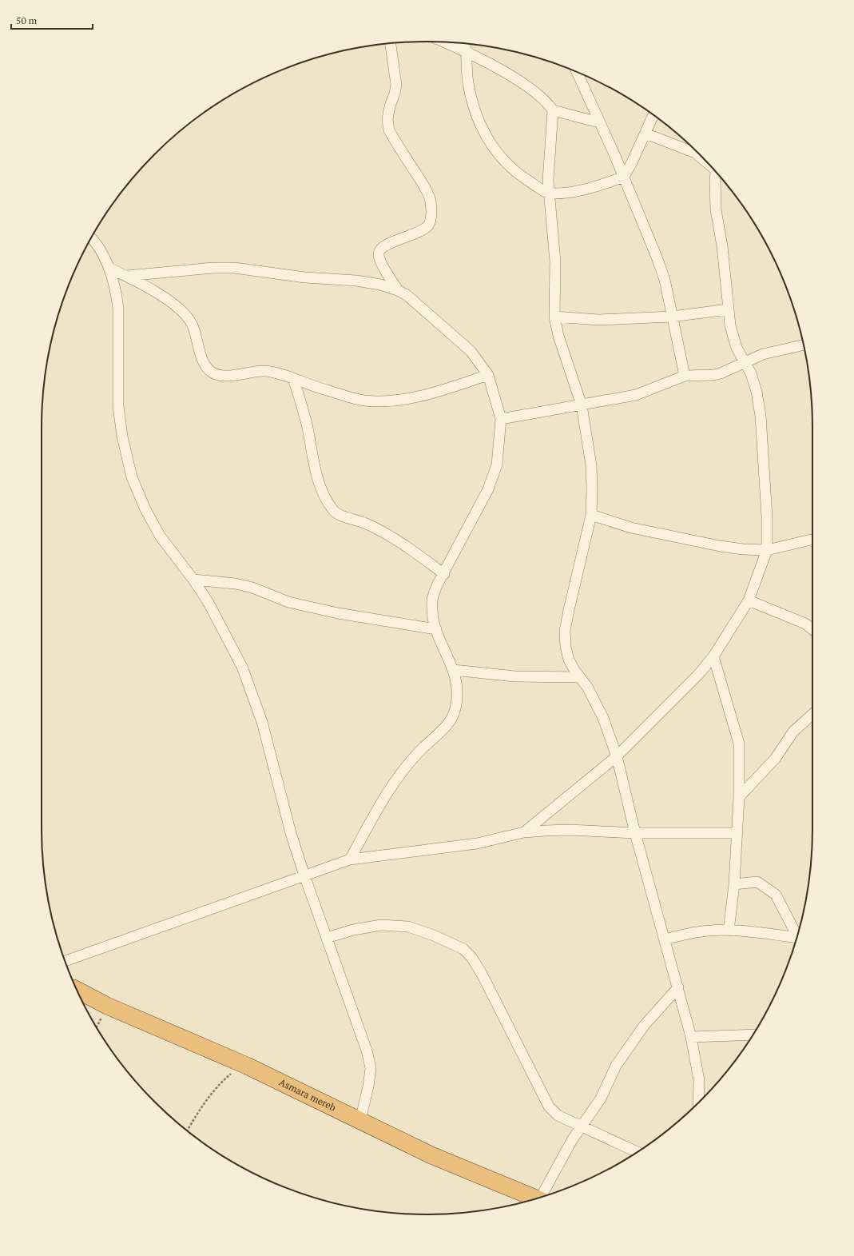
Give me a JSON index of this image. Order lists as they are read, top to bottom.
{
  "streets": {
    "highway": ["Asmara mereb"]
  },
  "scale_bar": "50 m"
}
